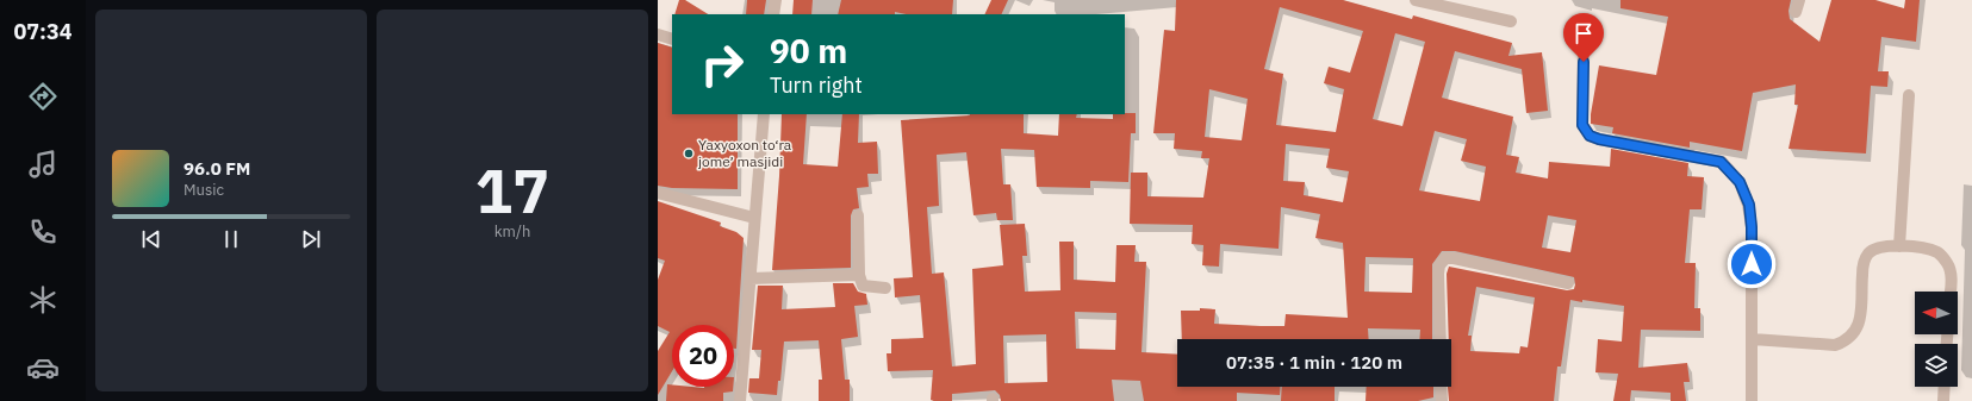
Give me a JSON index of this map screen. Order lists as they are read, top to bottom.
{
  "places": ["Yaxyoxon to‘ra jome’ masjidi"],
  "north": "left",
  "page": {
    "tabs": "07:34",
    "tile": ["17", "km/h"],
    "turn": ["90 m", "Turn right"],
    "song": ["96.0 FM", "Music"],
    "limit": "20",
    "trip": "07:35 · 1 min · 120 m"
  }
}
